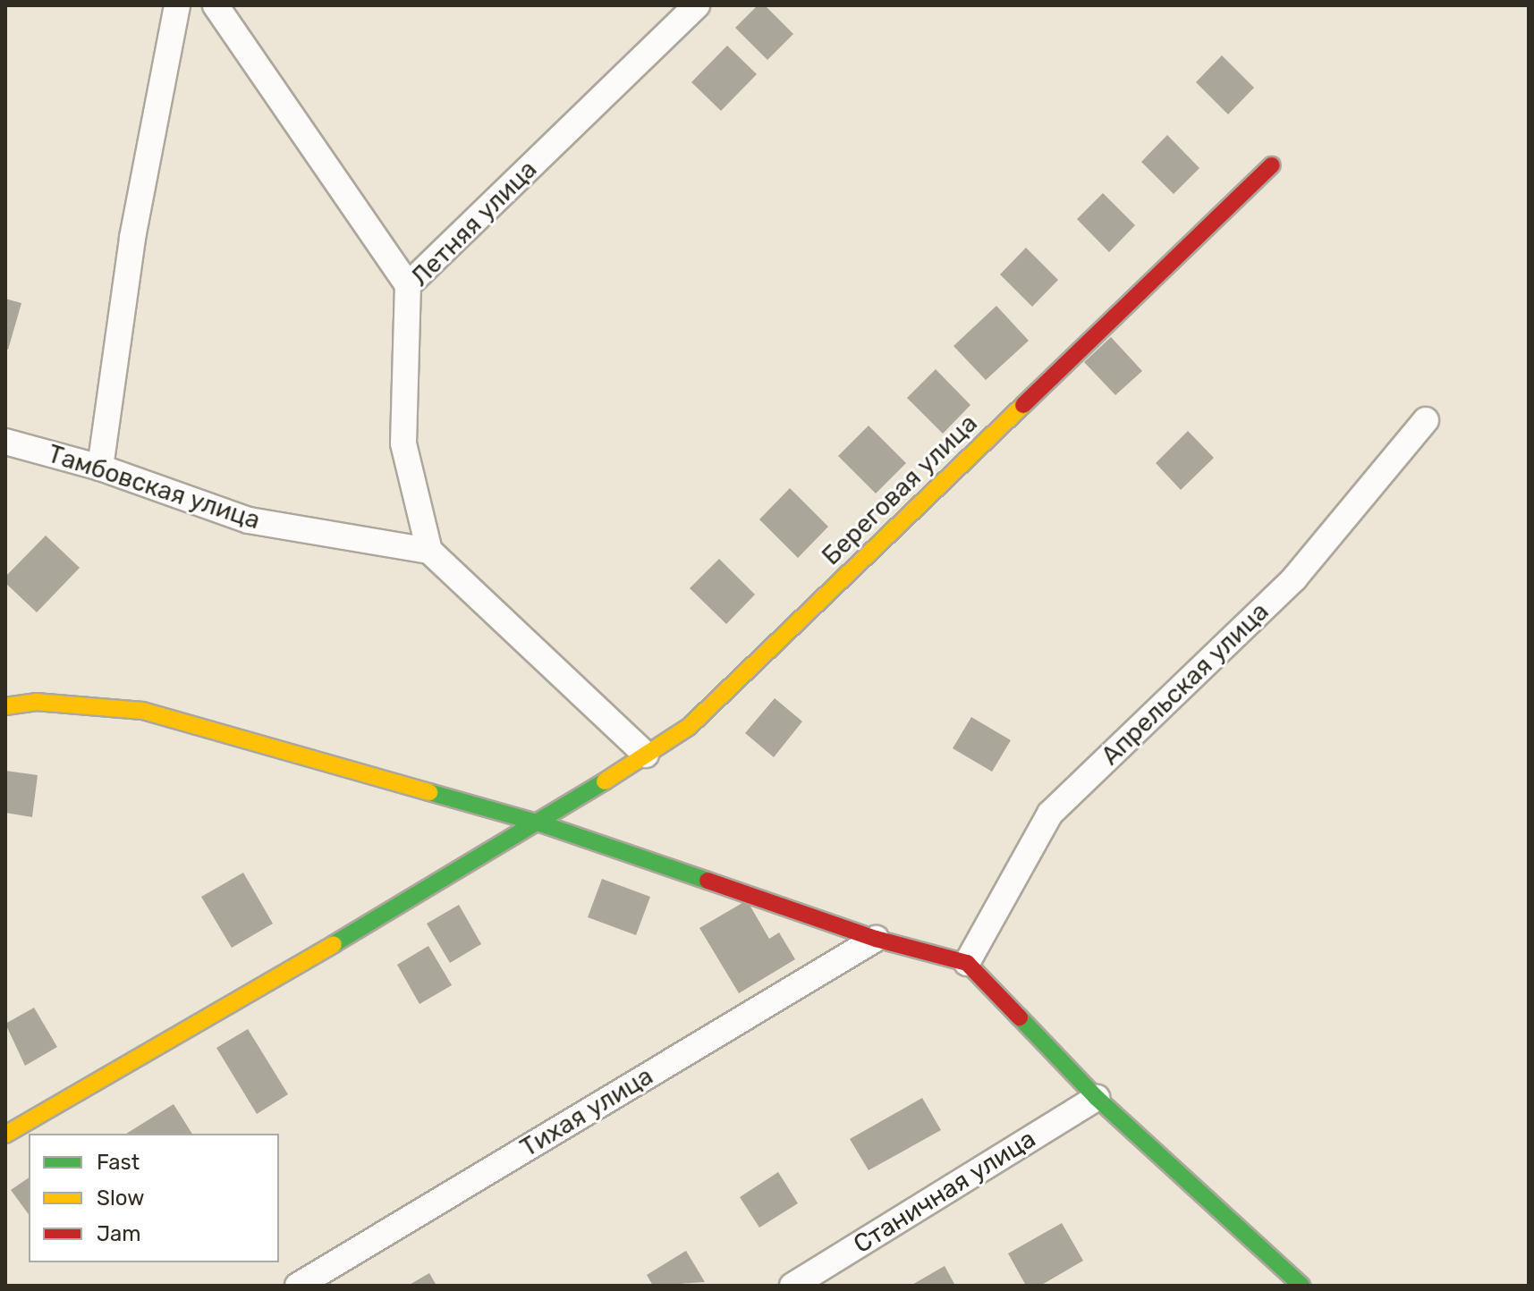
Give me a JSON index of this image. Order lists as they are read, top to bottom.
{
  "streets": {
    "street": [
      "Летняя улица",
      "Тамбовская улица",
      "Береговая улица",
      "Апрельская улица",
      "Тихая улица",
      "Станичная улица"
    ]
  },
  "crossings": [
    ["Летняя улица", "Тамбовская улица"]
  ],
  "legend": ["Fast", "Slow", "Jam"]
}
